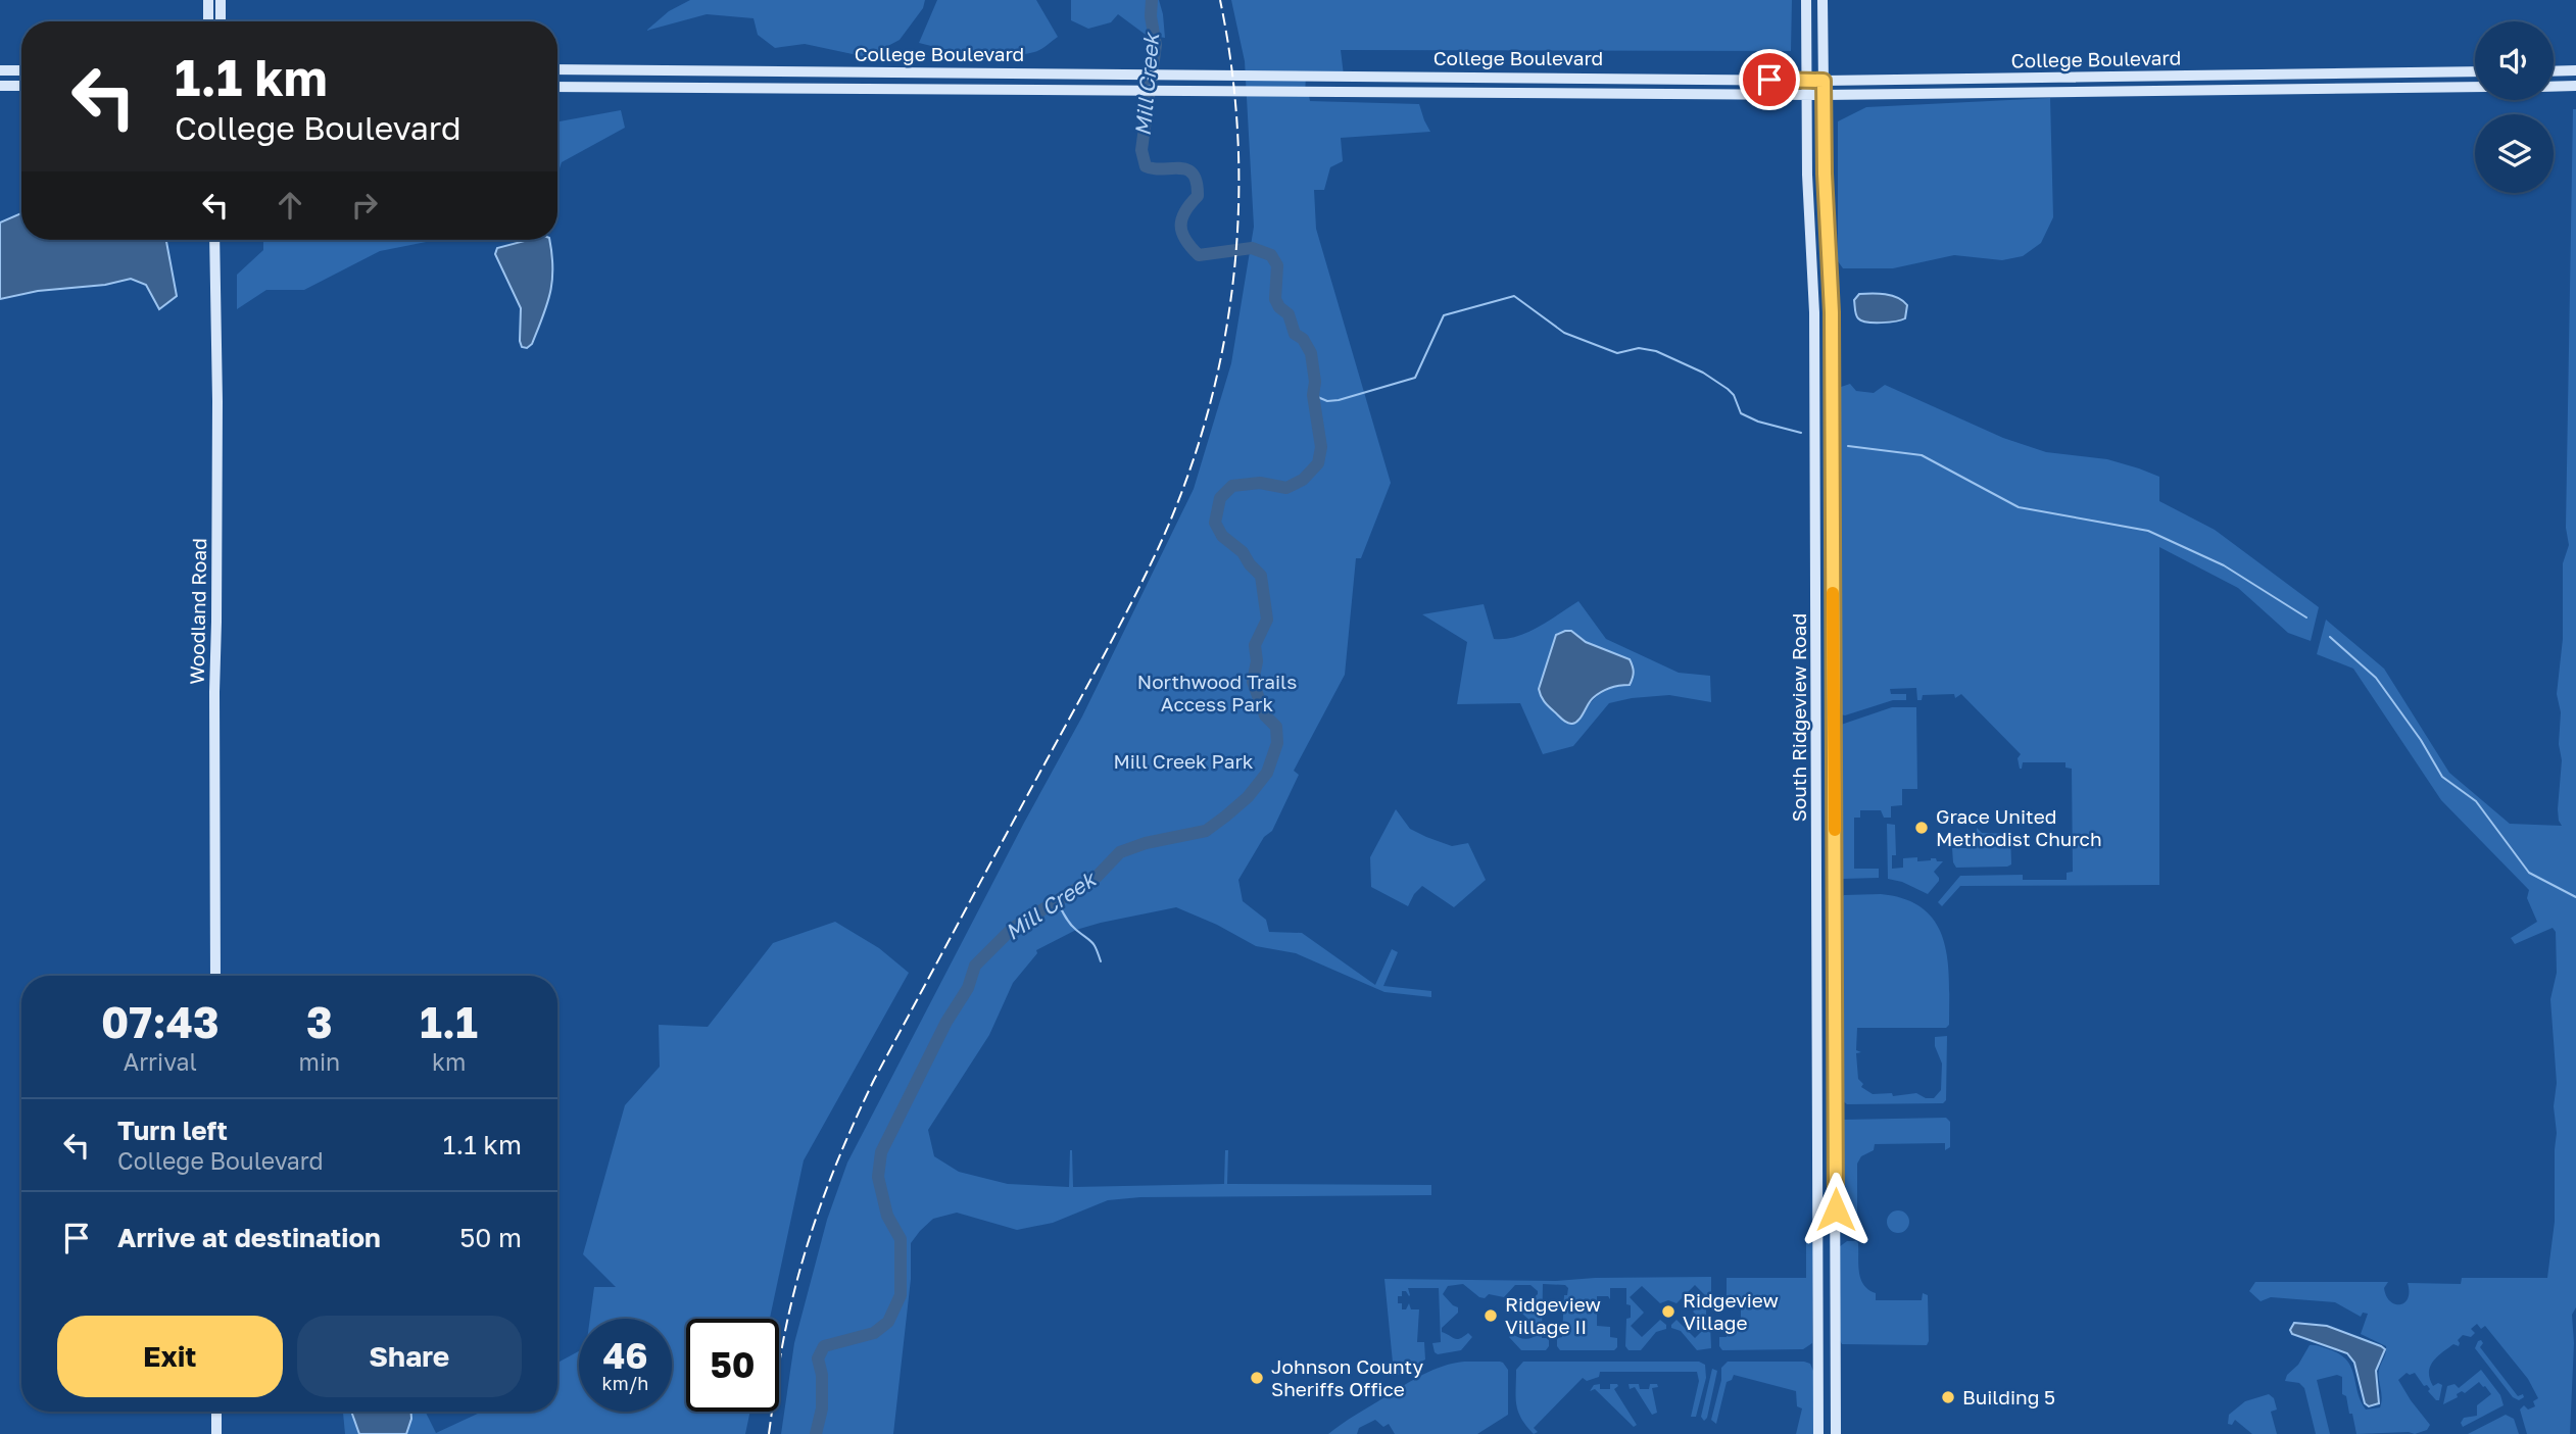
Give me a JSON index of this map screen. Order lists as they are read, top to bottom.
{
  "streets": {
    "main road": ["College Boulevard", "Woodland Road", "South Ridgeview Road"]
  },
  "crossings": [
    ["College Boulevard", "South Ridgeview Road"]
  ],
  "water": ["Mill Creek"],
  "parks": ["Northwood Trails Access Park", "Mill Creek Park"],
  "places": [
    "Grace United Methodist Church",
    "Ridgeview Village",
    "Ridgeview Village II",
    "Johnson County Sheriffs Office",
    "Building 5"
  ],
  "page": {
    "turn": ["1.1 km", "College Boulevard"],
    "eta": [
      "07:43",
      "Arrival",
      "3",
      "min",
      "1.1",
      "km"
    ],
    "list": [
      {
        "name": "Turn left",
        "note": "College Boulevard",
        "value": "1.1 km"
      },
      {
        "name": "Arrive at destination",
        "value": "50 m"
      }
    ],
    "buttons": ["Exit", "Share"],
    "speed": "46 km/h",
    "limit": "50"
  }
}
